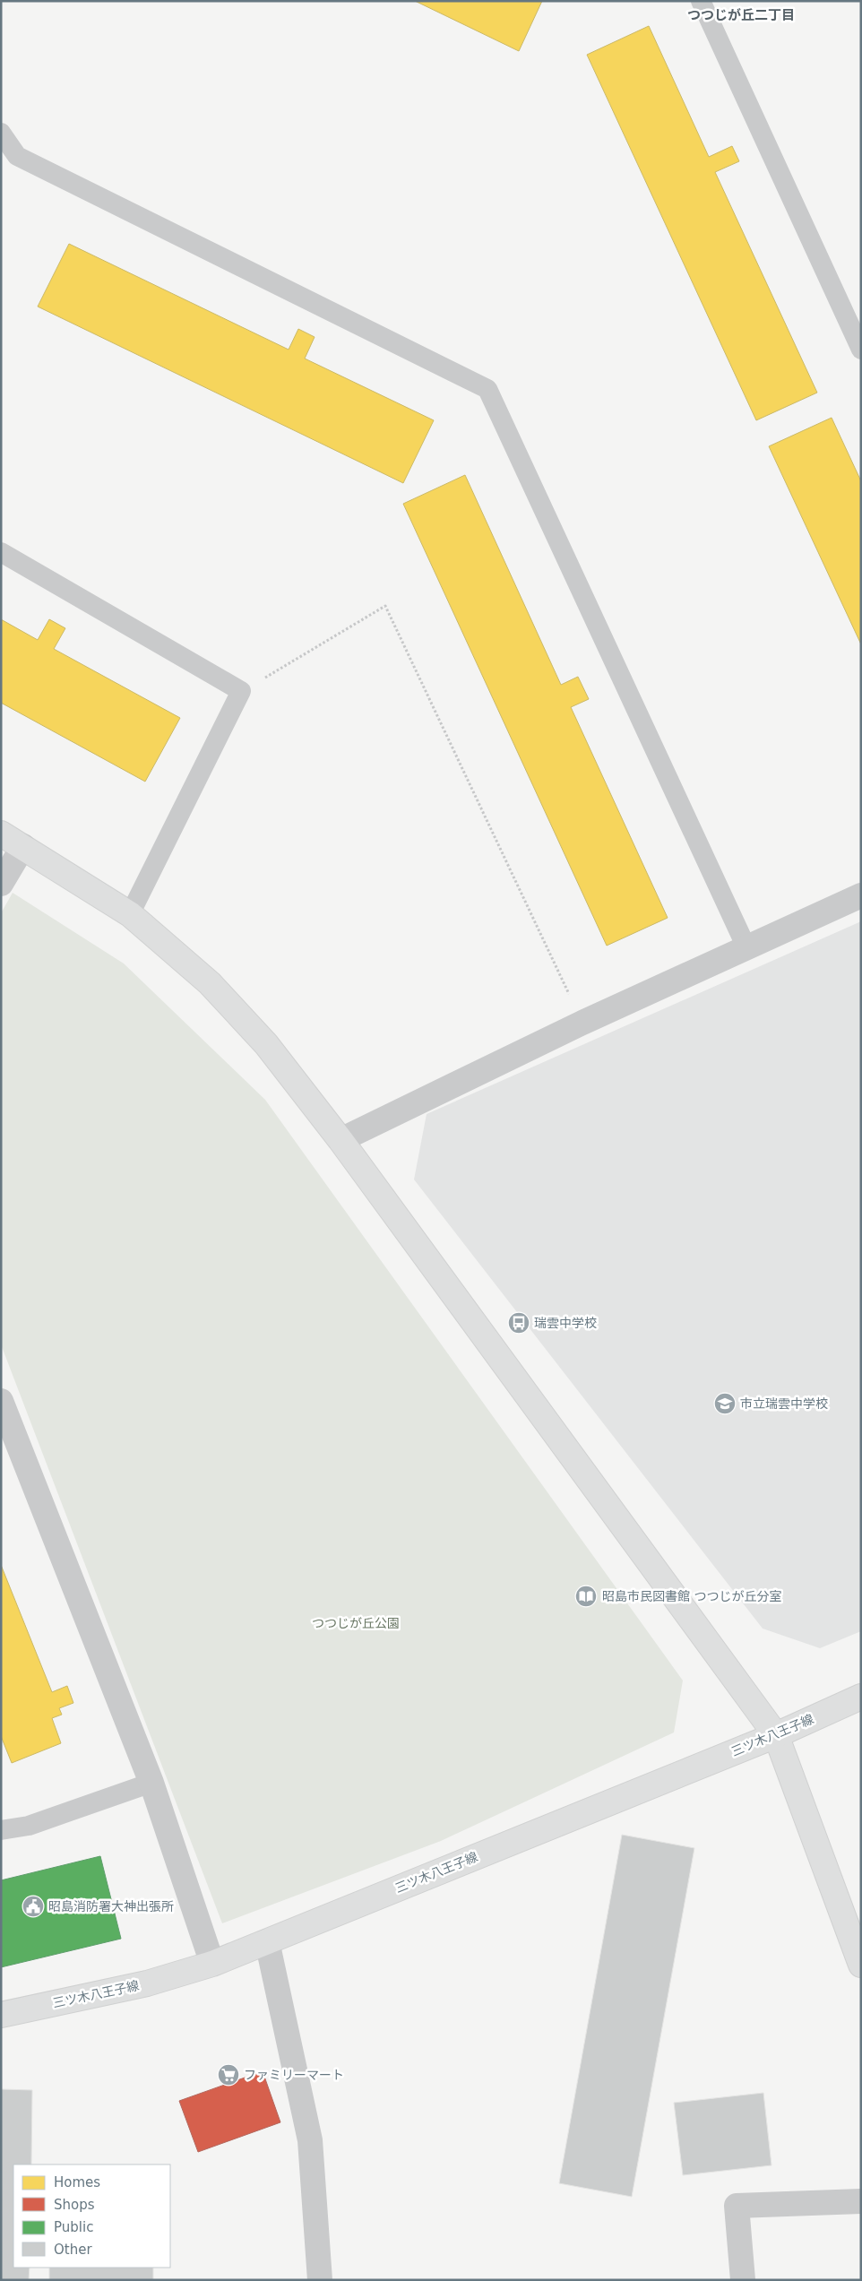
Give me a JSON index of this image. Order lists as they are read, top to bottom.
{
  "streets": {
    "street": ["三ツ木八王子線"]
  },
  "districts": ["つつじが丘二丁目"],
  "parks": ["つつじが丘公園"],
  "places": {
    "bus stop": ["瑞雲中学校"],
    "school or university": ["市立瑞雲中学校"],
    "library": ["昭島市民図書館 つつじが丘分室"],
    "public building": ["昭島消防署大神出張所"],
    "supermarket": ["ファミリーマート"]
  },
  "legend": [
    "Homes",
    "Shops",
    "Public",
    "Other"
  ]
}
